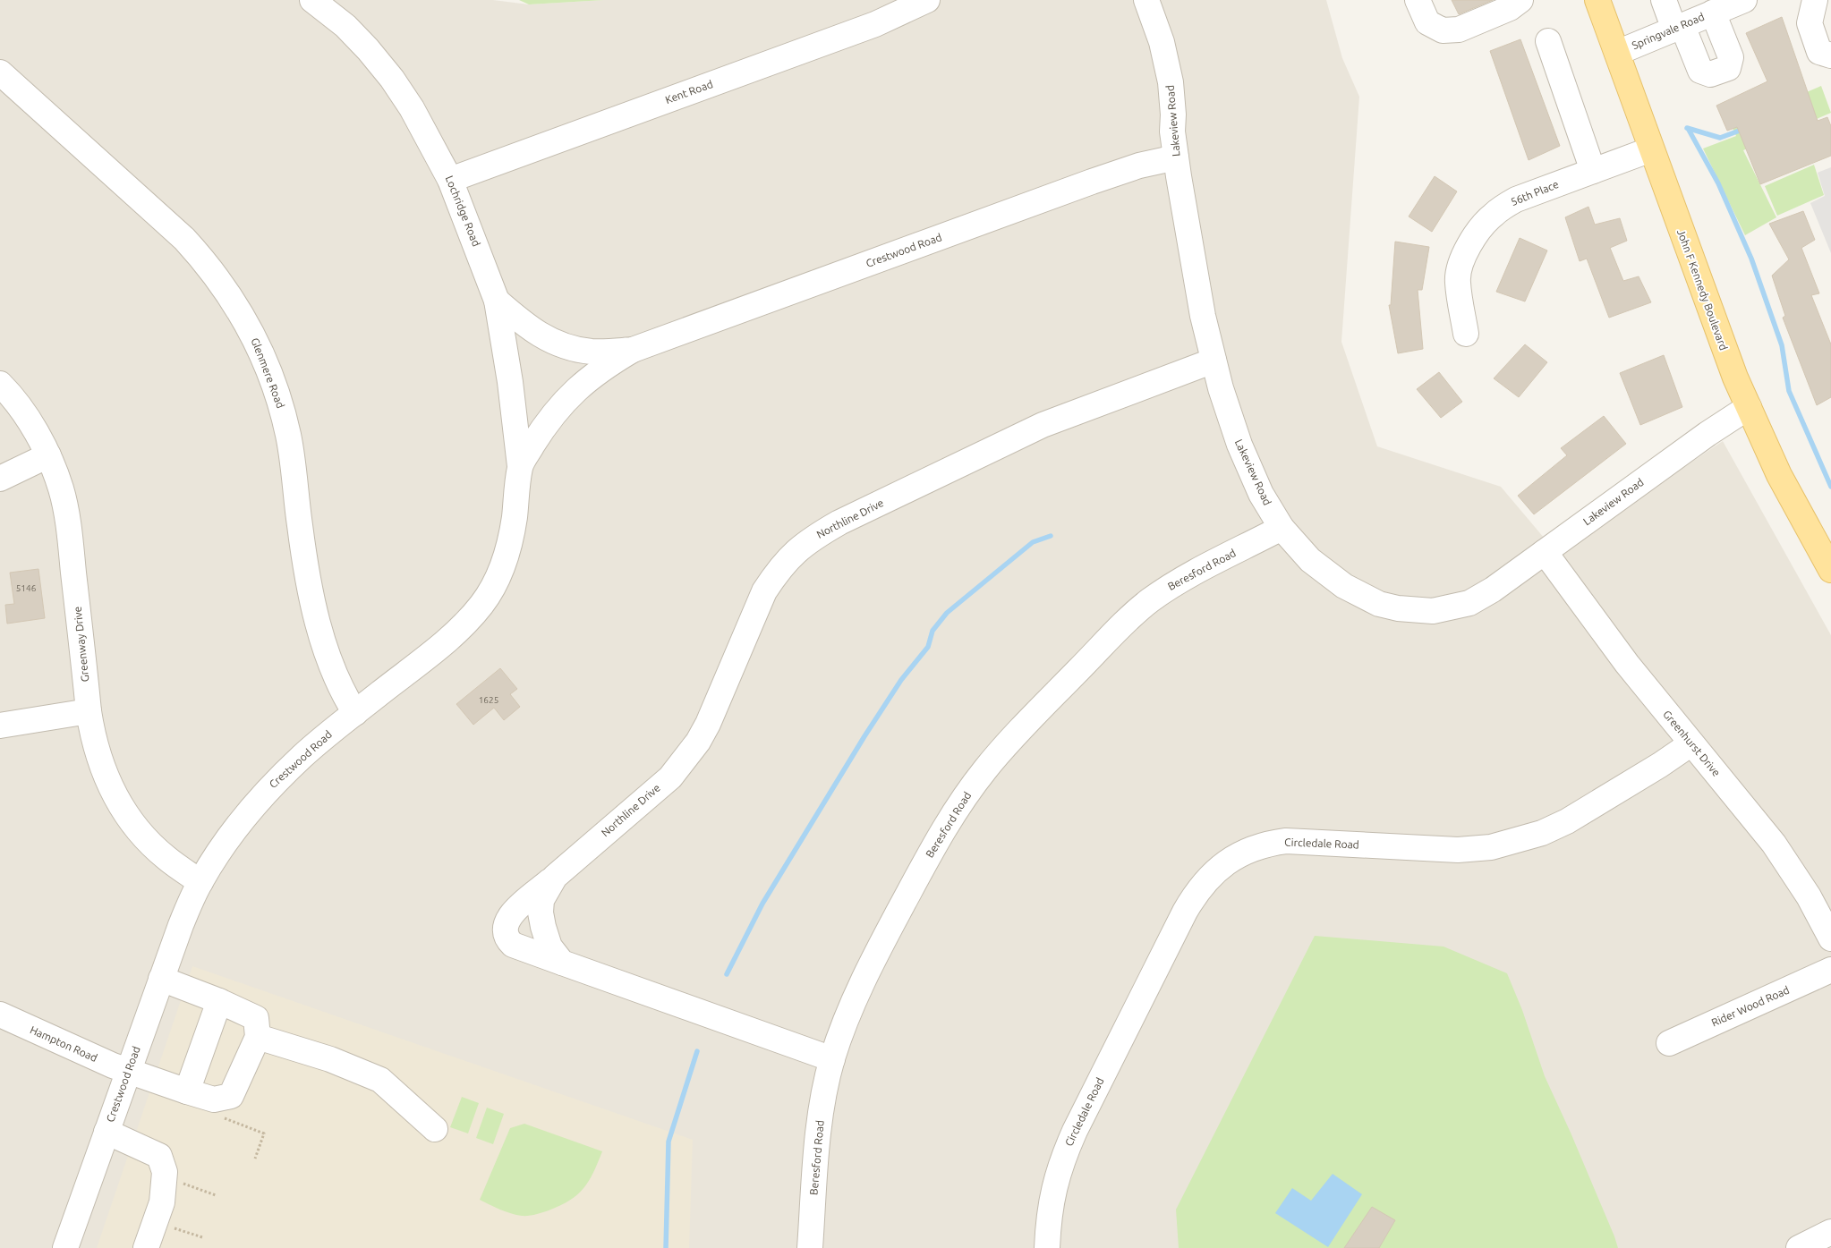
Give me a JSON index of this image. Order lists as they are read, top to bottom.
{
  "streets": {
    "main road": ["John F Kennedy Boulevard"],
    "street": [
      "Springvale Road",
      "Kent Road",
      "Lakeview Road",
      "56th Place",
      "Lochridge Road",
      "Crestwood Road",
      "Glenmere Road",
      "Northline Drive",
      "Beresford Road",
      "Greenway Drive",
      "Greenhurst Drive",
      "Circledale Road",
      "Rider Wood Road",
      "Hampton Road"
    ]
  },
  "crossings": [
    ["Springvale Road", "John F Kennedy Boulevard"],
    ["Kent Road", "Lochridge Road"],
    ["Lakeview Road", "Crestwood Road"],
    ["Lakeview Road", "John F Kennedy Boulevard"],
    ["Lakeview Road", "Northline Drive"],
    ["Lakeview Road", "Beresford Road"],
    ["Lakeview Road", "Greenhurst Drive"],
    ["56th Place", "John F Kennedy Boulevard"],
    ["Lochridge Road", "Crestwood Road"],
    ["Crestwood Road", "Glenmere Road"],
    ["Crestwood Road", "Greenway Drive"],
    ["Crestwood Road", "Hampton Road"],
    ["Northline Drive", "Beresford Road"],
    ["Greenhurst Drive", "Circledale Road"]
  ],
  "house_numbers": ["5146", "1625"]
}
